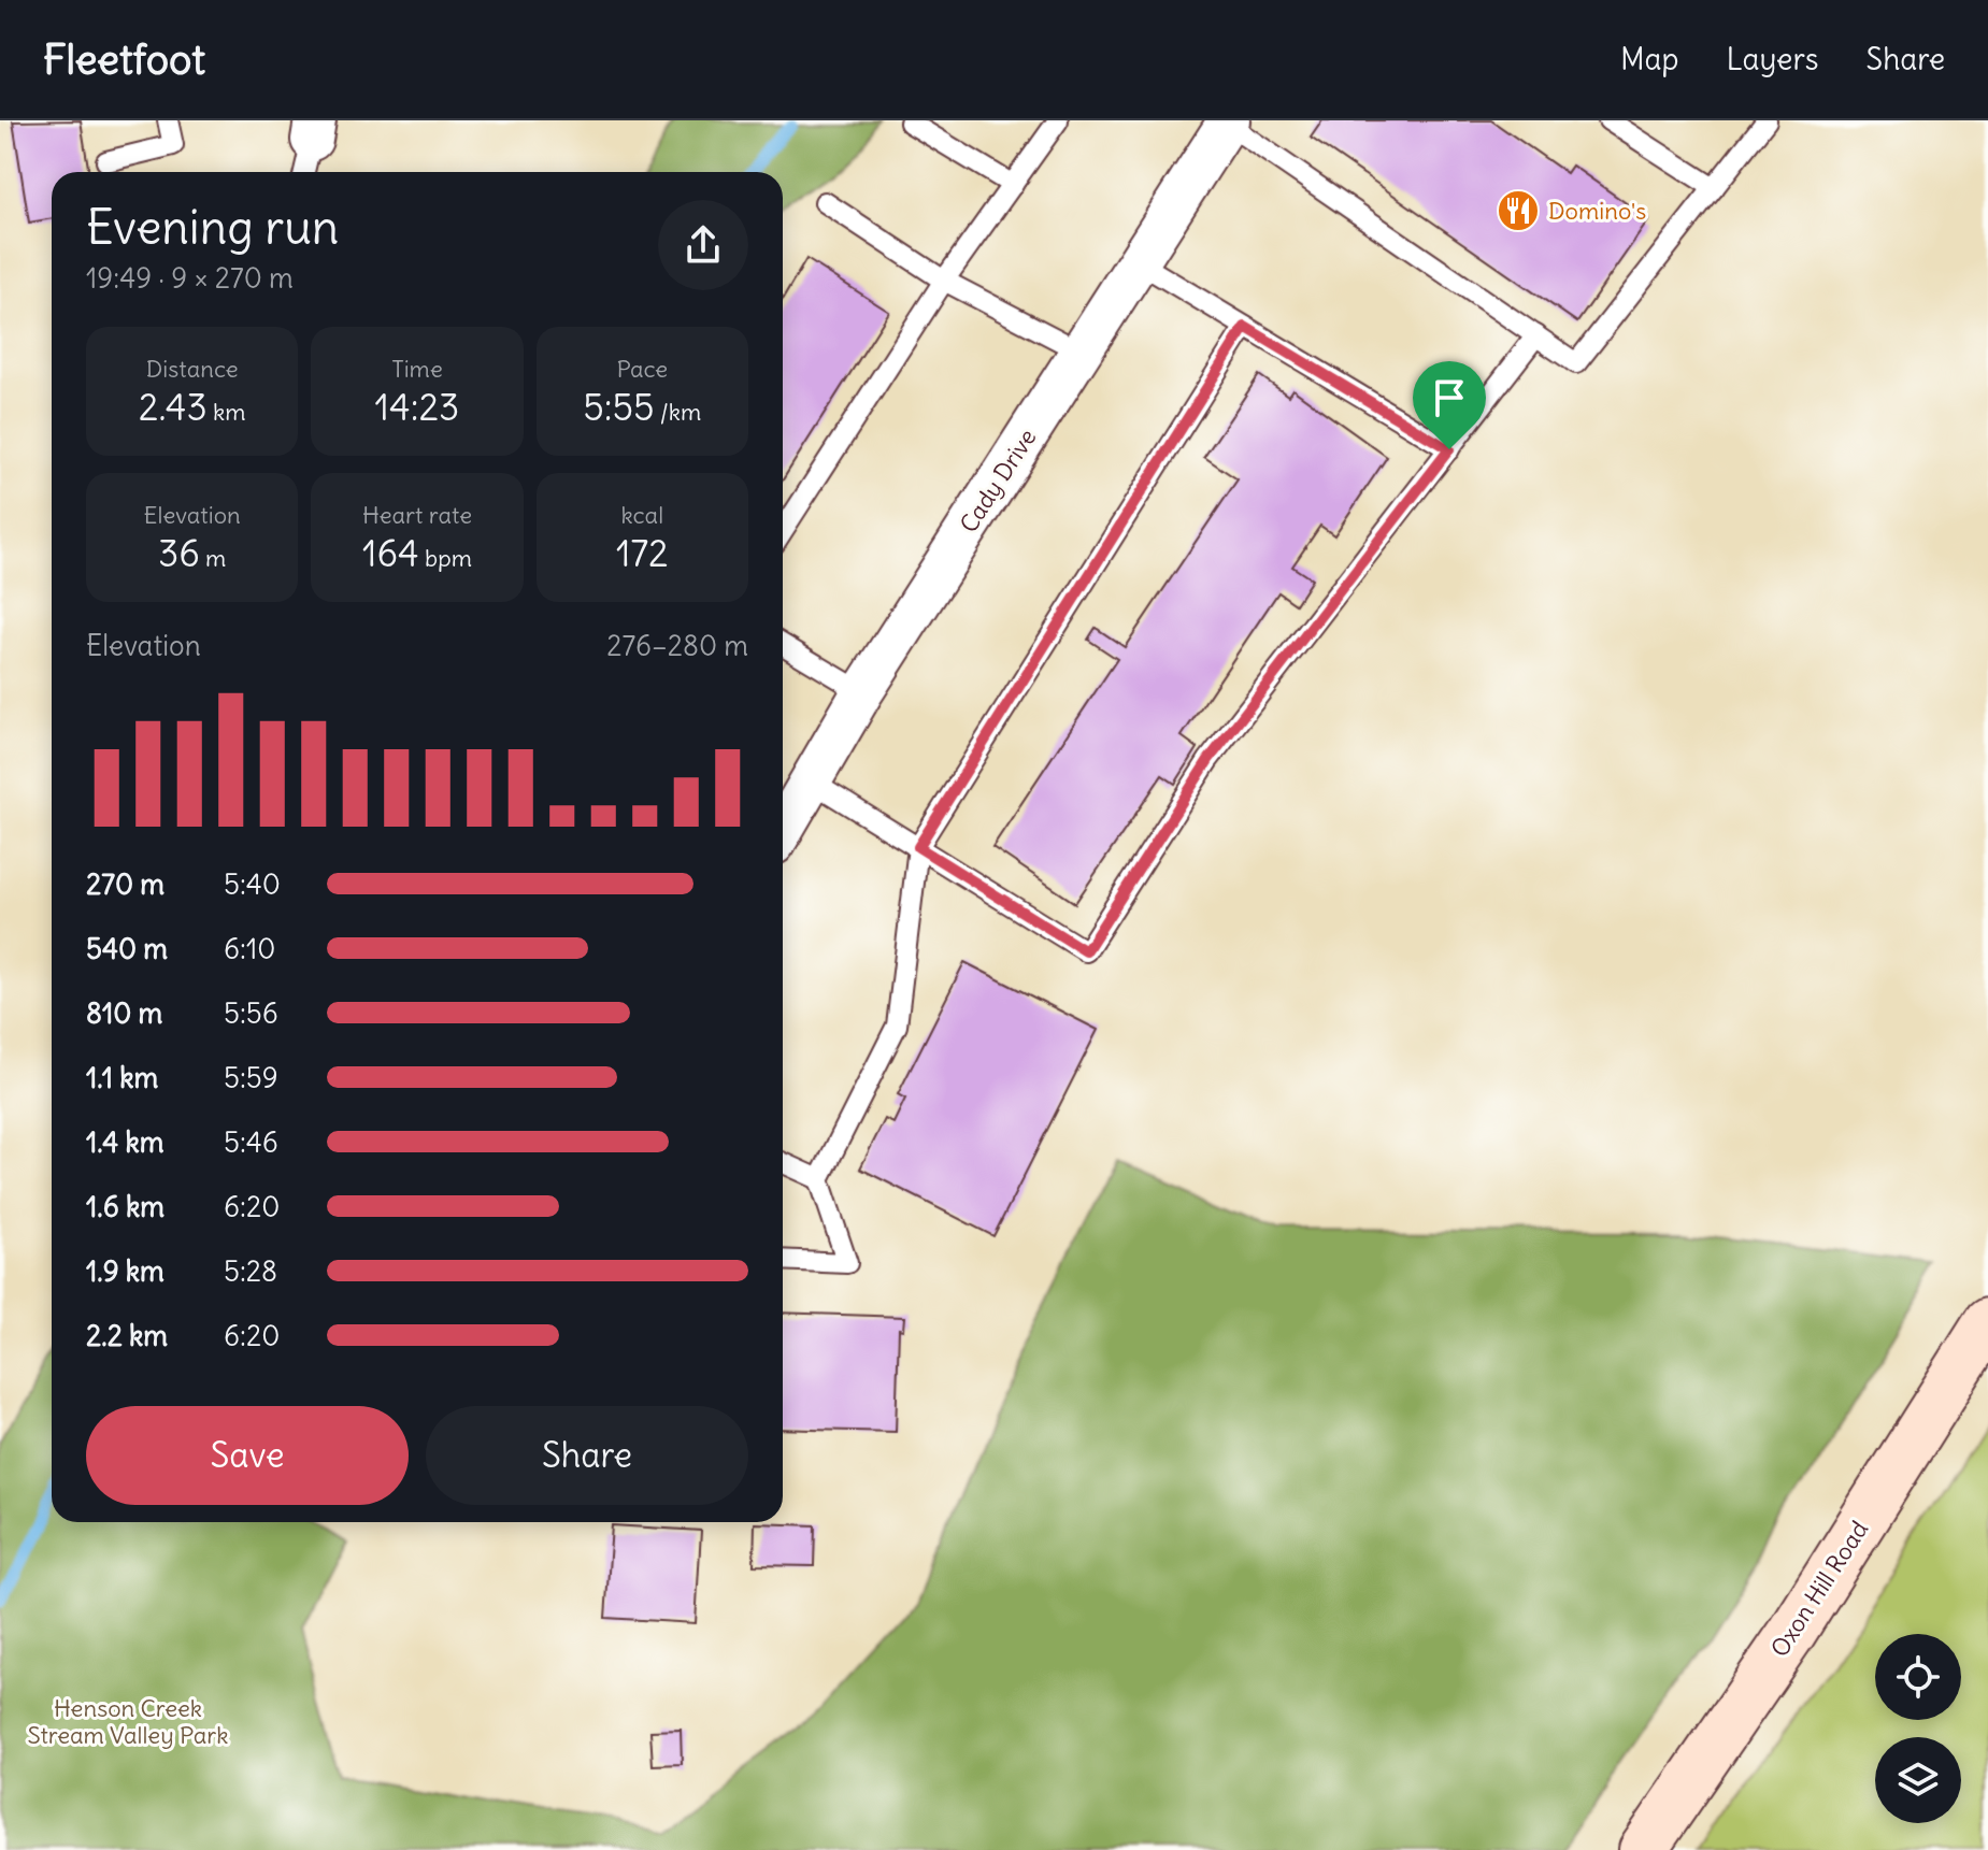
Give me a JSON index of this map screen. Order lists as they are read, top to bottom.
{
  "streets": {
    "main road": ["Oxon Hill Road"],
    "street": ["Cady Drive"]
  },
  "parks": ["Henson Creek Stream Valley Park"],
  "places": {
    "restaurant": ["Domino's"]
  },
  "page": {
    "header": "Fleetfoot",
    "nav": ["Map", "Layers", "Share"],
    "heading": ["Evening run", "19:49 · 9 × 270 m"],
    "stats": [
      ["Distance", "2.43 km"],
      ["Time", "14:23"],
      ["Pace", "5:55 /km"],
      ["Elevation", "36 m"],
      ["Heart rate", "164 bpm"],
      ["kcal", "172"]
    ],
    "chart": ["Elevation", "276–280 m"],
    "list": [
      {
        "name": "270 m",
        "note": "5:40"
      },
      {
        "name": "540 m",
        "note": "6:10"
      },
      {
        "name": "810 m",
        "note": "5:56"
      },
      {
        "name": "1.1 km",
        "note": "5:59"
      },
      {
        "name": "1.4 km",
        "note": "5:46"
      },
      {
        "name": "1.6 km",
        "note": "6:20"
      },
      {
        "name": "1.9 km",
        "note": "5:28"
      },
      {
        "name": "2.2 km",
        "note": "6:20"
      }
    ],
    "buttons": ["Save", "Share"]
  }
}
